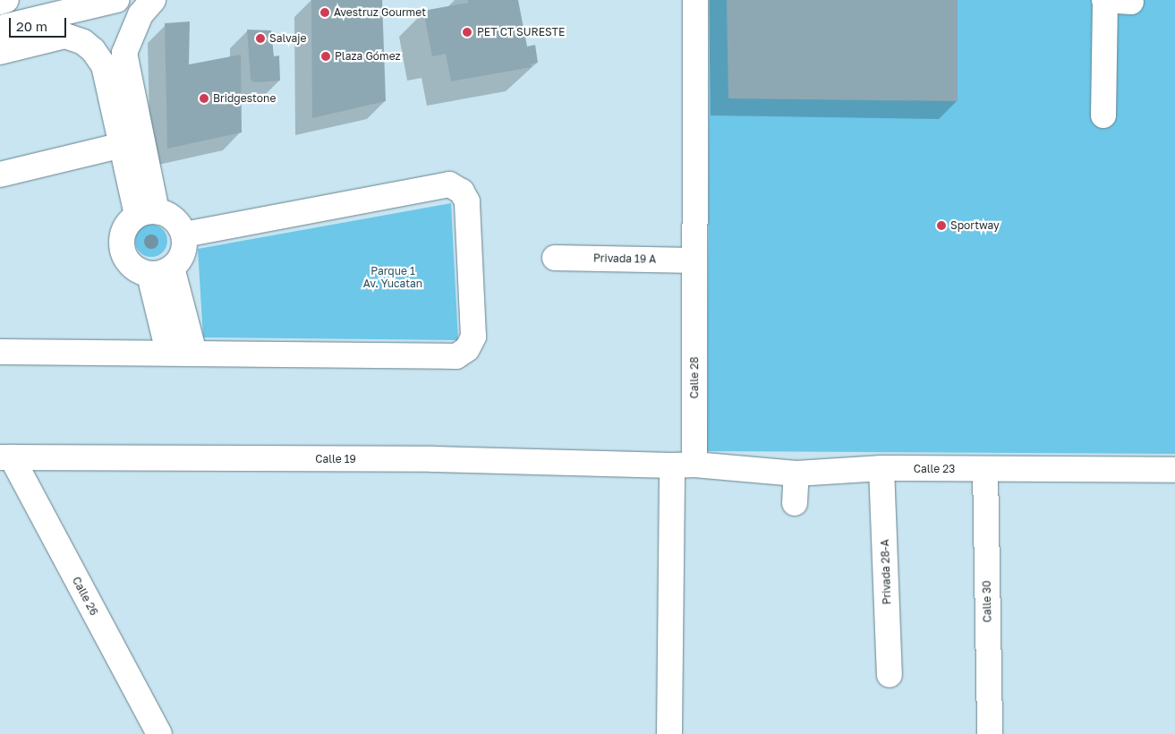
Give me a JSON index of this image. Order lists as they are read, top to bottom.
{
  "streets": {
    "street": [
      "Privada 19 A",
      "Calle 28",
      "Calle 19",
      "Calle 23",
      "Privada 28-A",
      "Calle 26",
      "Calle 30"
    ]
  },
  "crossings": [
    ["Privada 19 A", "Calle 28"],
    ["Calle 28", "Calle 19"],
    ["Calle 28", "Calle 23"],
    ["Calle 19", "Calle 23"],
    ["Calle 19", "Calle 26"],
    ["Calle 23", "Privada 28-A"],
    ["Calle 23", "Calle 30"]
  ],
  "parks": ["Parque 1 Av. Yucatan"],
  "places": [
    "Avestruz Gourmet",
    "PET CT SURESTE",
    "Salvaje",
    "Plaza Gómez",
    "Bridgestone",
    "Sportway"
  ],
  "scale_bar": "20 m"
}
